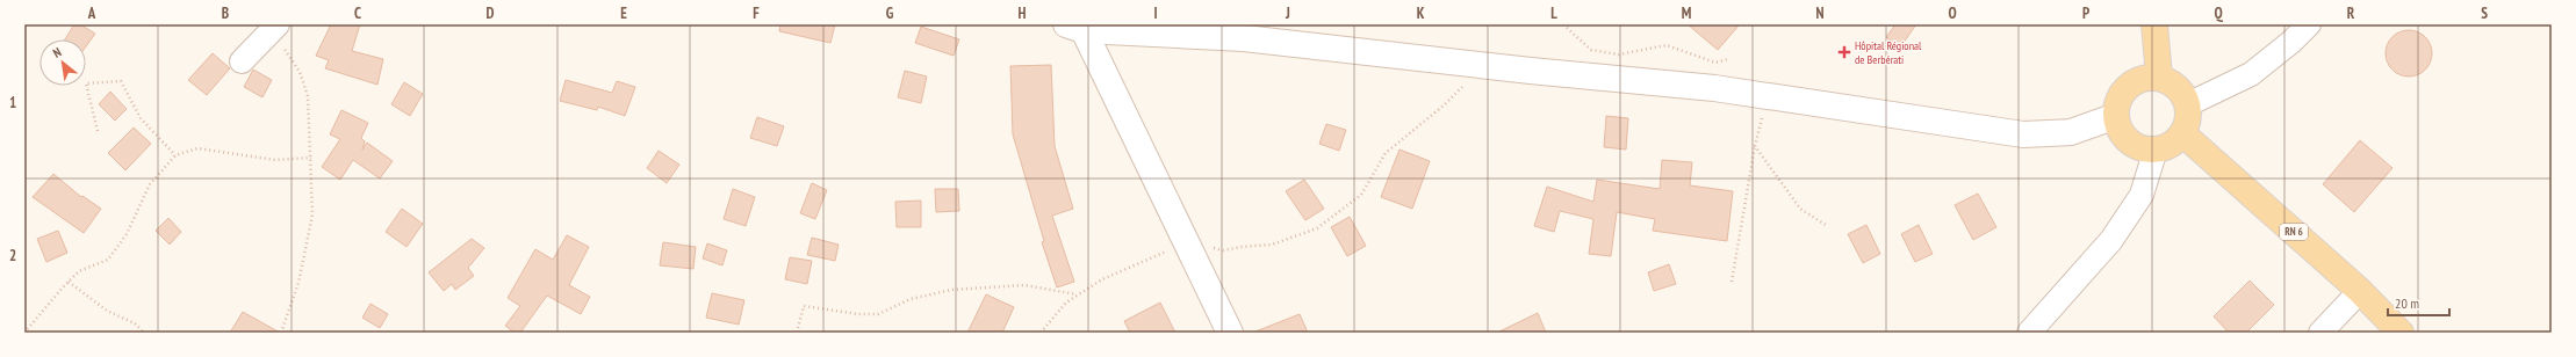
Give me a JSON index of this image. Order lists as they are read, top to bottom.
{
  "streets": {
    "main road": ["RN 6"]
  },
  "places": {
    "health": ["Hôpital Régional de Berbérati"]
  },
  "scale_bar": "20 m",
  "north": "top left",
  "grid": {
    "columns": [
      "A",
      "B",
      "C",
      "D",
      "E",
      "F",
      "G",
      "H",
      "I",
      "J",
      "K",
      "L",
      "M",
      "N",
      "O",
      "P",
      "Q",
      "R",
      "S"
    ],
    "rows": ["1", "2"]
  }
}
